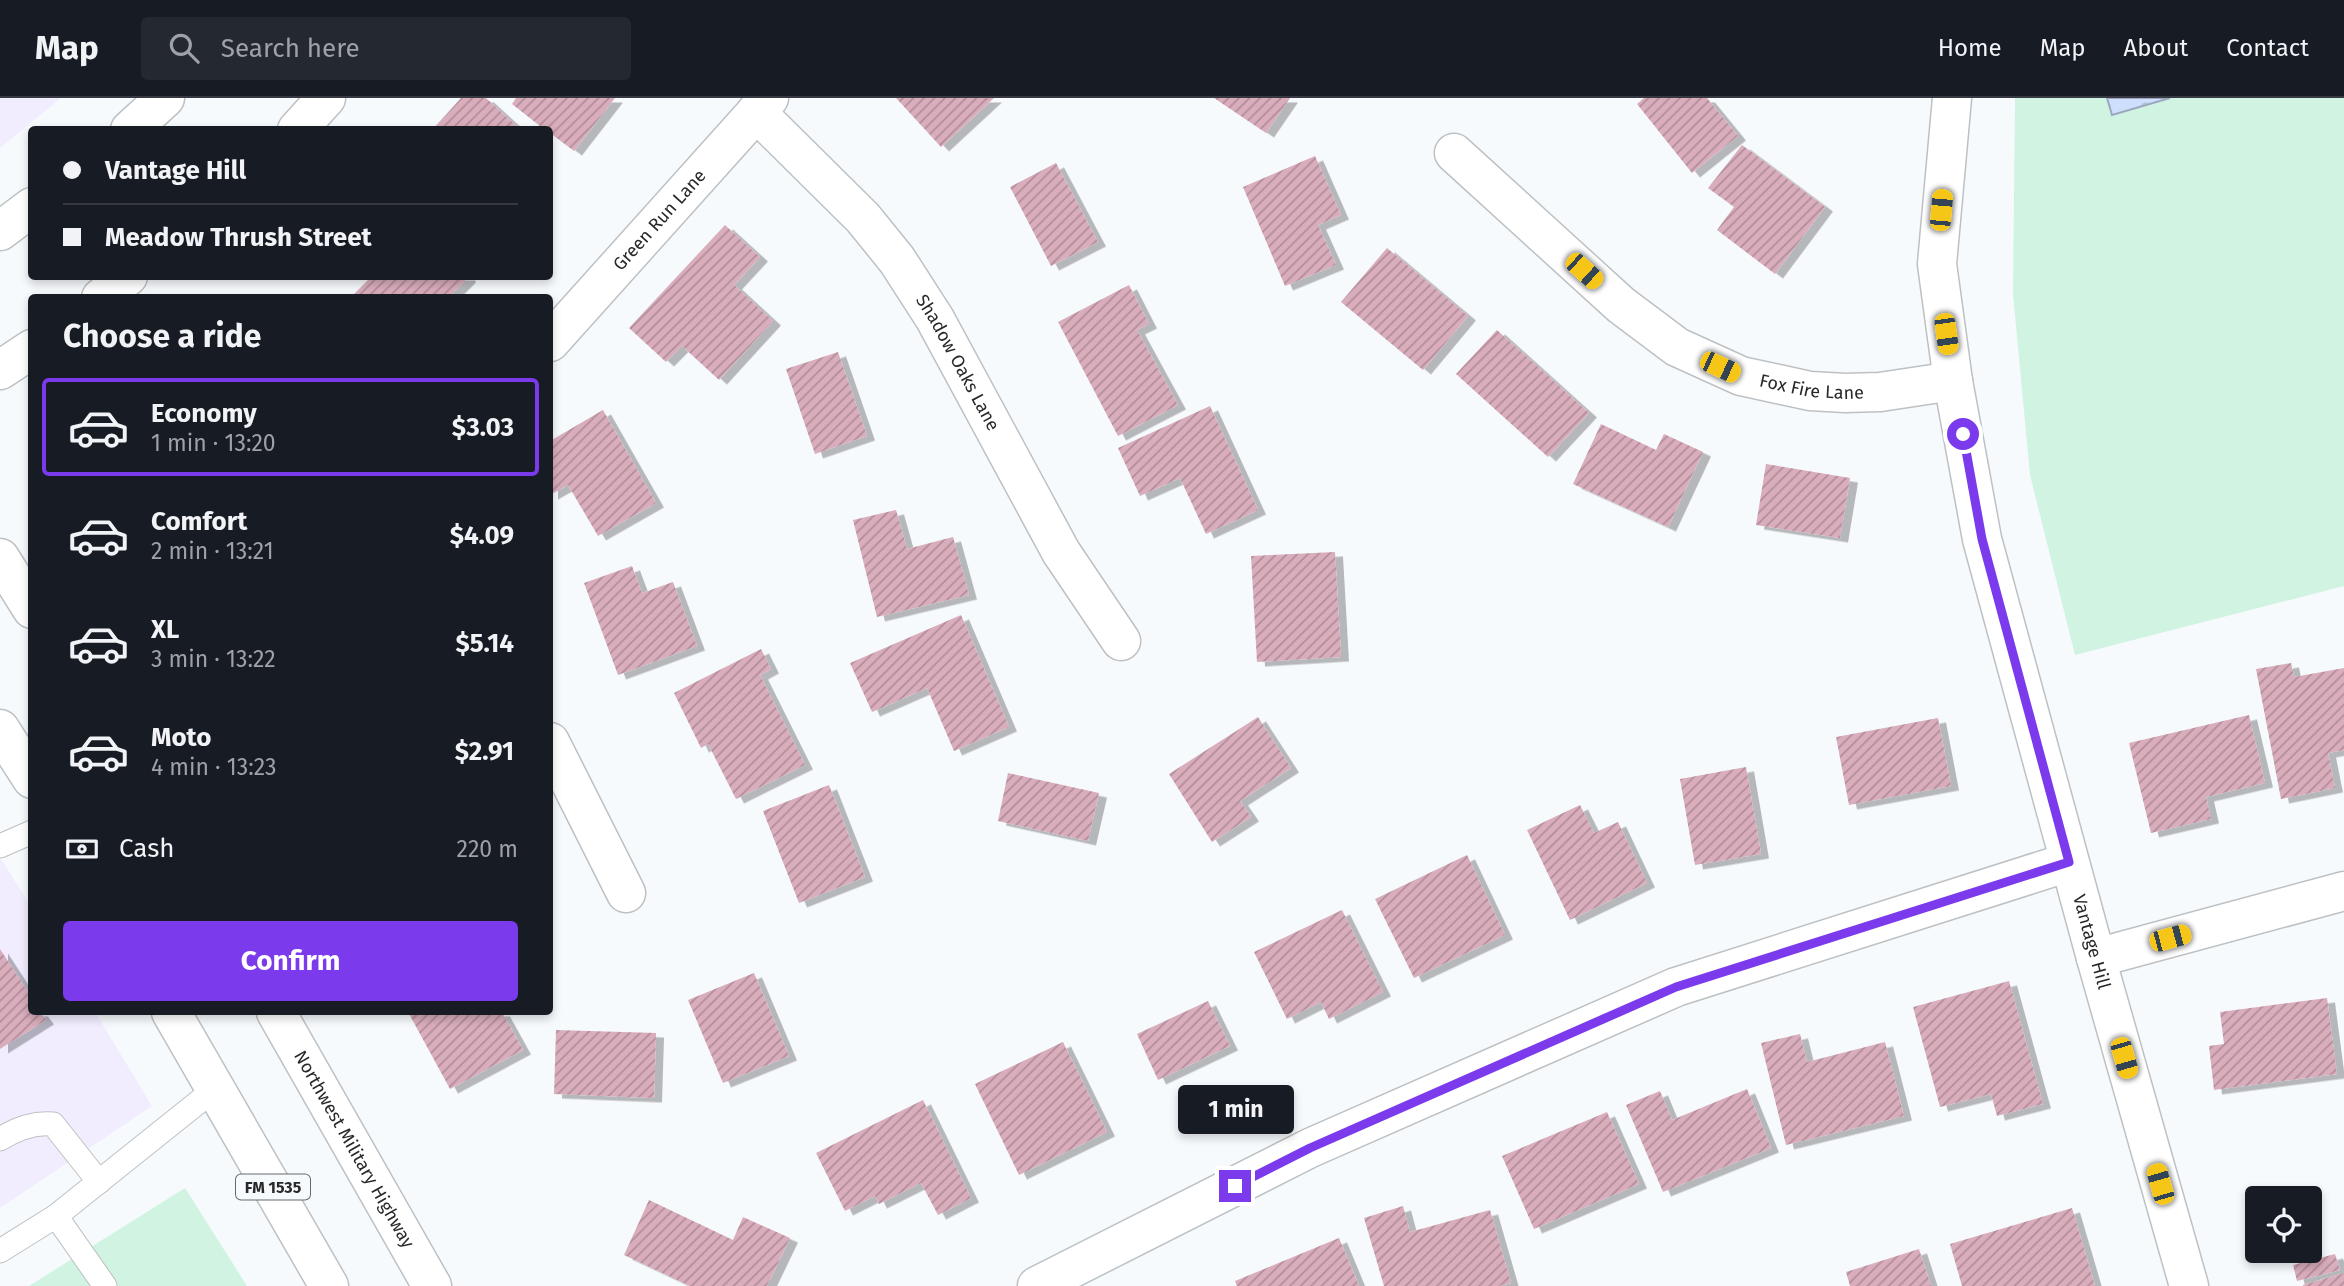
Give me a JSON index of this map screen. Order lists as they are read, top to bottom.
{
  "streets": {
    "street": [
      "Green Run Lane",
      "Shadow Oaks Lane",
      "Fox Fire Lane",
      "Vantage Hill",
      "Northwest Military Highway",
      "FM 1535"
    ]
  },
  "crossings": [
    ["Green Run Lane", "Shadow Oaks Lane"],
    ["Fox Fire Lane", "Vantage Hill"]
  ],
  "page": {
    "header": "Map",
    "search": "Search here",
    "nav": [
      "Home",
      "Map",
      "About",
      "Contact"
    ],
    "banner": ["Vantage Hill", "Meadow Thrush Street"],
    "heading": "Choose a ride",
    "list": [
      {
        "name": "Economy",
        "note": "1 min · 13:20",
        "value": "$3.03"
      },
      {
        "name": "Comfort",
        "note": "2 min · 13:21",
        "value": "$4.09"
      },
      {
        "name": "XL",
        "note": "3 min · 13:22",
        "value": "$5.14"
      },
      {
        "name": "Moto",
        "note": "4 min · 13:23",
        "value": "$2.91"
      }
    ],
    "pay": ["Cash", "220 m"],
    "buttons": "Confirm",
    "bubble": "1 min"
  }
}
